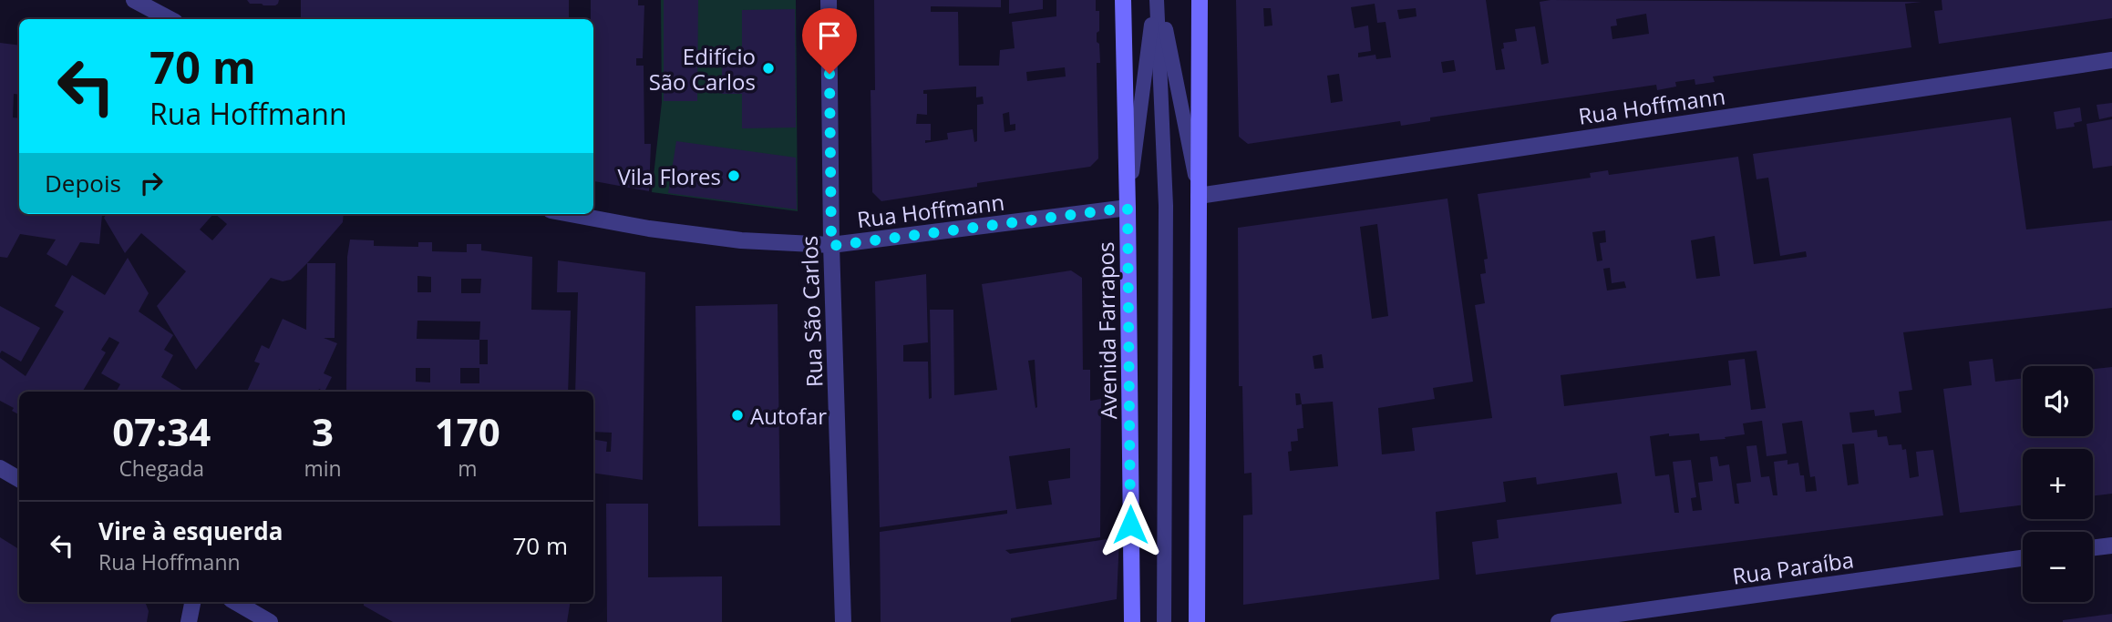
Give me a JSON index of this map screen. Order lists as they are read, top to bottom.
{
  "streets": {
    "main road": ["Avenida Farrapos"],
    "street": ["Rua Hoffmann", "Rua São Carlos", "Rua Paraíba"]
  },
  "crossings": [
    ["Rua Hoffmann", "Rua São Carlos"],
    ["Rua Hoffmann", "Avenida Farrapos"]
  ],
  "places": ["Edifício São Carlos", "Vila Flores", "Autofar"],
  "page": {
    "turn": ["70 m", "Rua Hoffmann"],
    "then": "Depois",
    "map_buttons": ["+", "−"],
    "eta": [
      "07:34",
      "Chegada",
      "3",
      "min",
      "170",
      "m"
    ],
    "list": [
      {
        "name": "Vire à esquerda",
        "note": "Rua Hoffmann",
        "value": "70 m"
      }
    ]
  }
}
